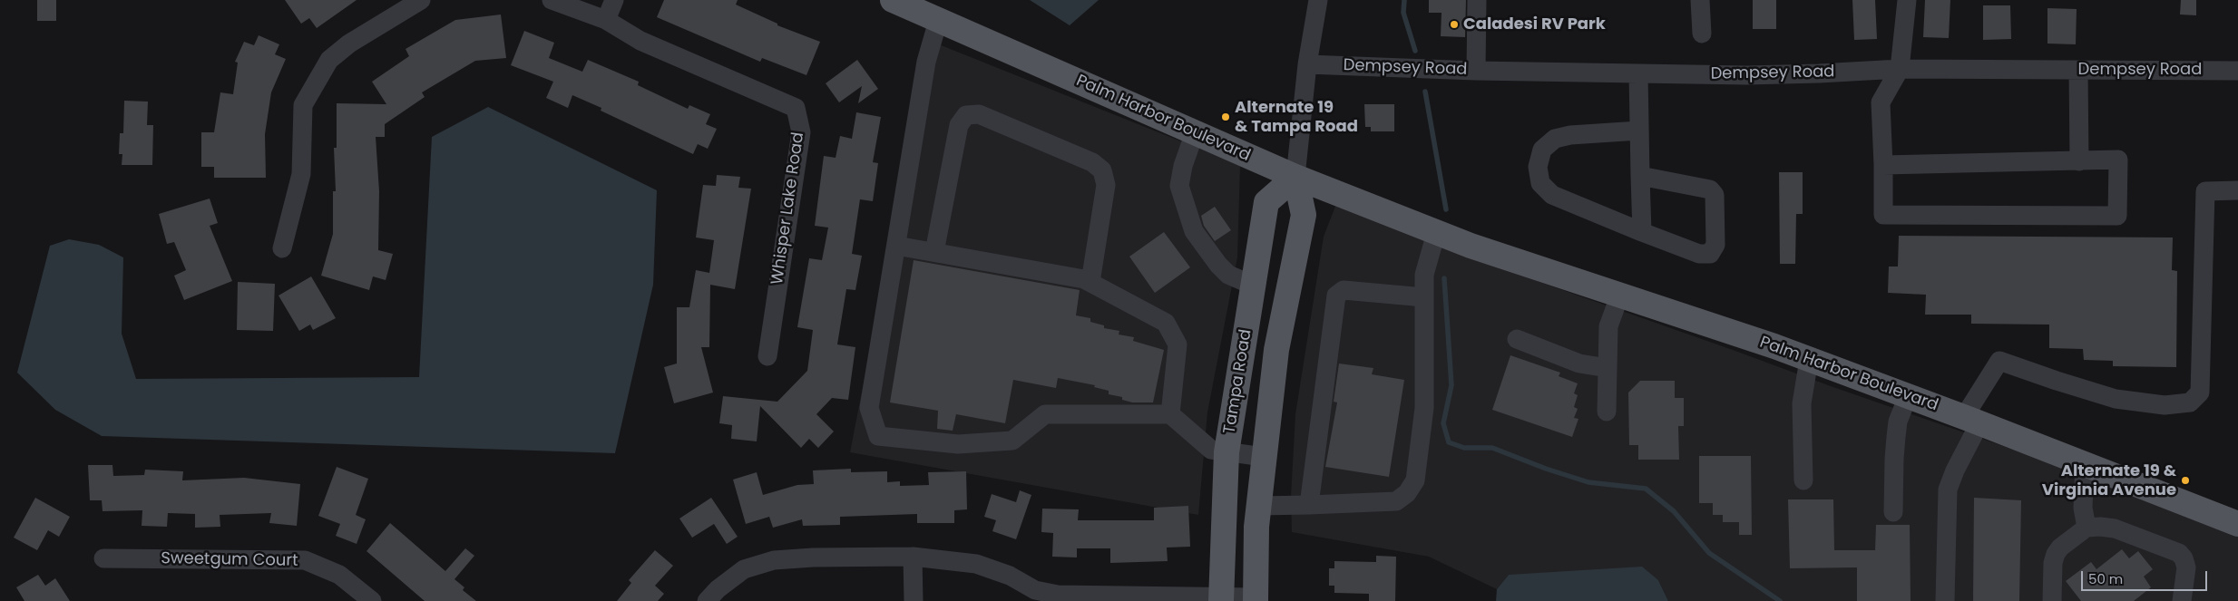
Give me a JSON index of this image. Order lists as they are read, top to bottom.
{
  "streets": {
    "main road": ["Palm Harbor Boulevard", "Tampa Road"],
    "street": ["Dempsey Road", "Whisper Lake Road", "Sweetgum Court"]
  },
  "crossings": [
    ["Dempsey Road", "Tampa Road"],
    ["Palm Harbor Boulevard", "Tampa Road"]
  ],
  "places": ["Caladesi RV Park", "Alternate 19 & Tampa Road", "Alternate 19 & Virginia Avenue"],
  "scale_bar": "50 m"
}
